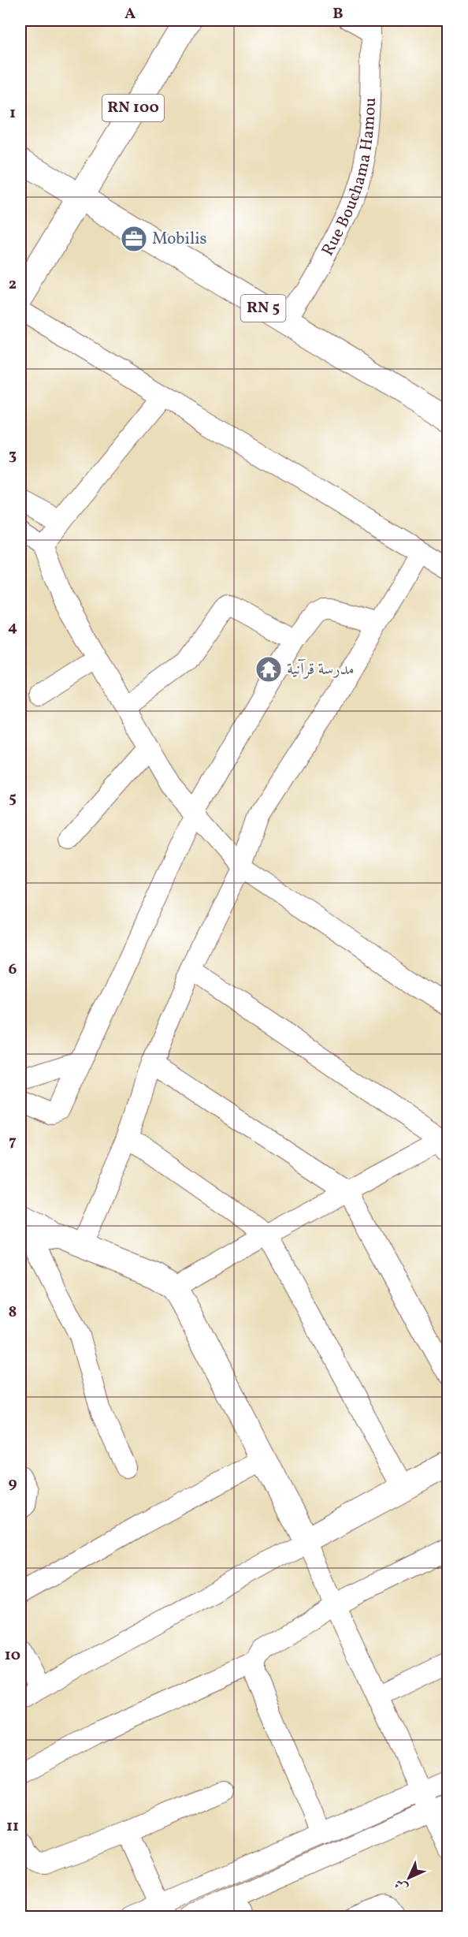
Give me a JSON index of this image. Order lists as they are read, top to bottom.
{
  "streets": {
    "main road": ["RN 100", "RN 5"],
    "street": ["Rue Bouchama Hamou"]
  },
  "crossings": [
    ["RN 100", "RN 5"],
    ["Rue Bouchama Hamou", "RN 5"]
  ],
  "places": {
    "office": ["Mobilis"],
    "temple": ["مدرسة قرآنية"]
  },
  "north": "bottom left",
  "grid": {
    "columns": ["A", "B"],
    "rows": [
      "1",
      "2",
      "3",
      "4",
      "5",
      "6",
      "7",
      "8",
      "9",
      "10",
      "11"
    ]
  }
}
